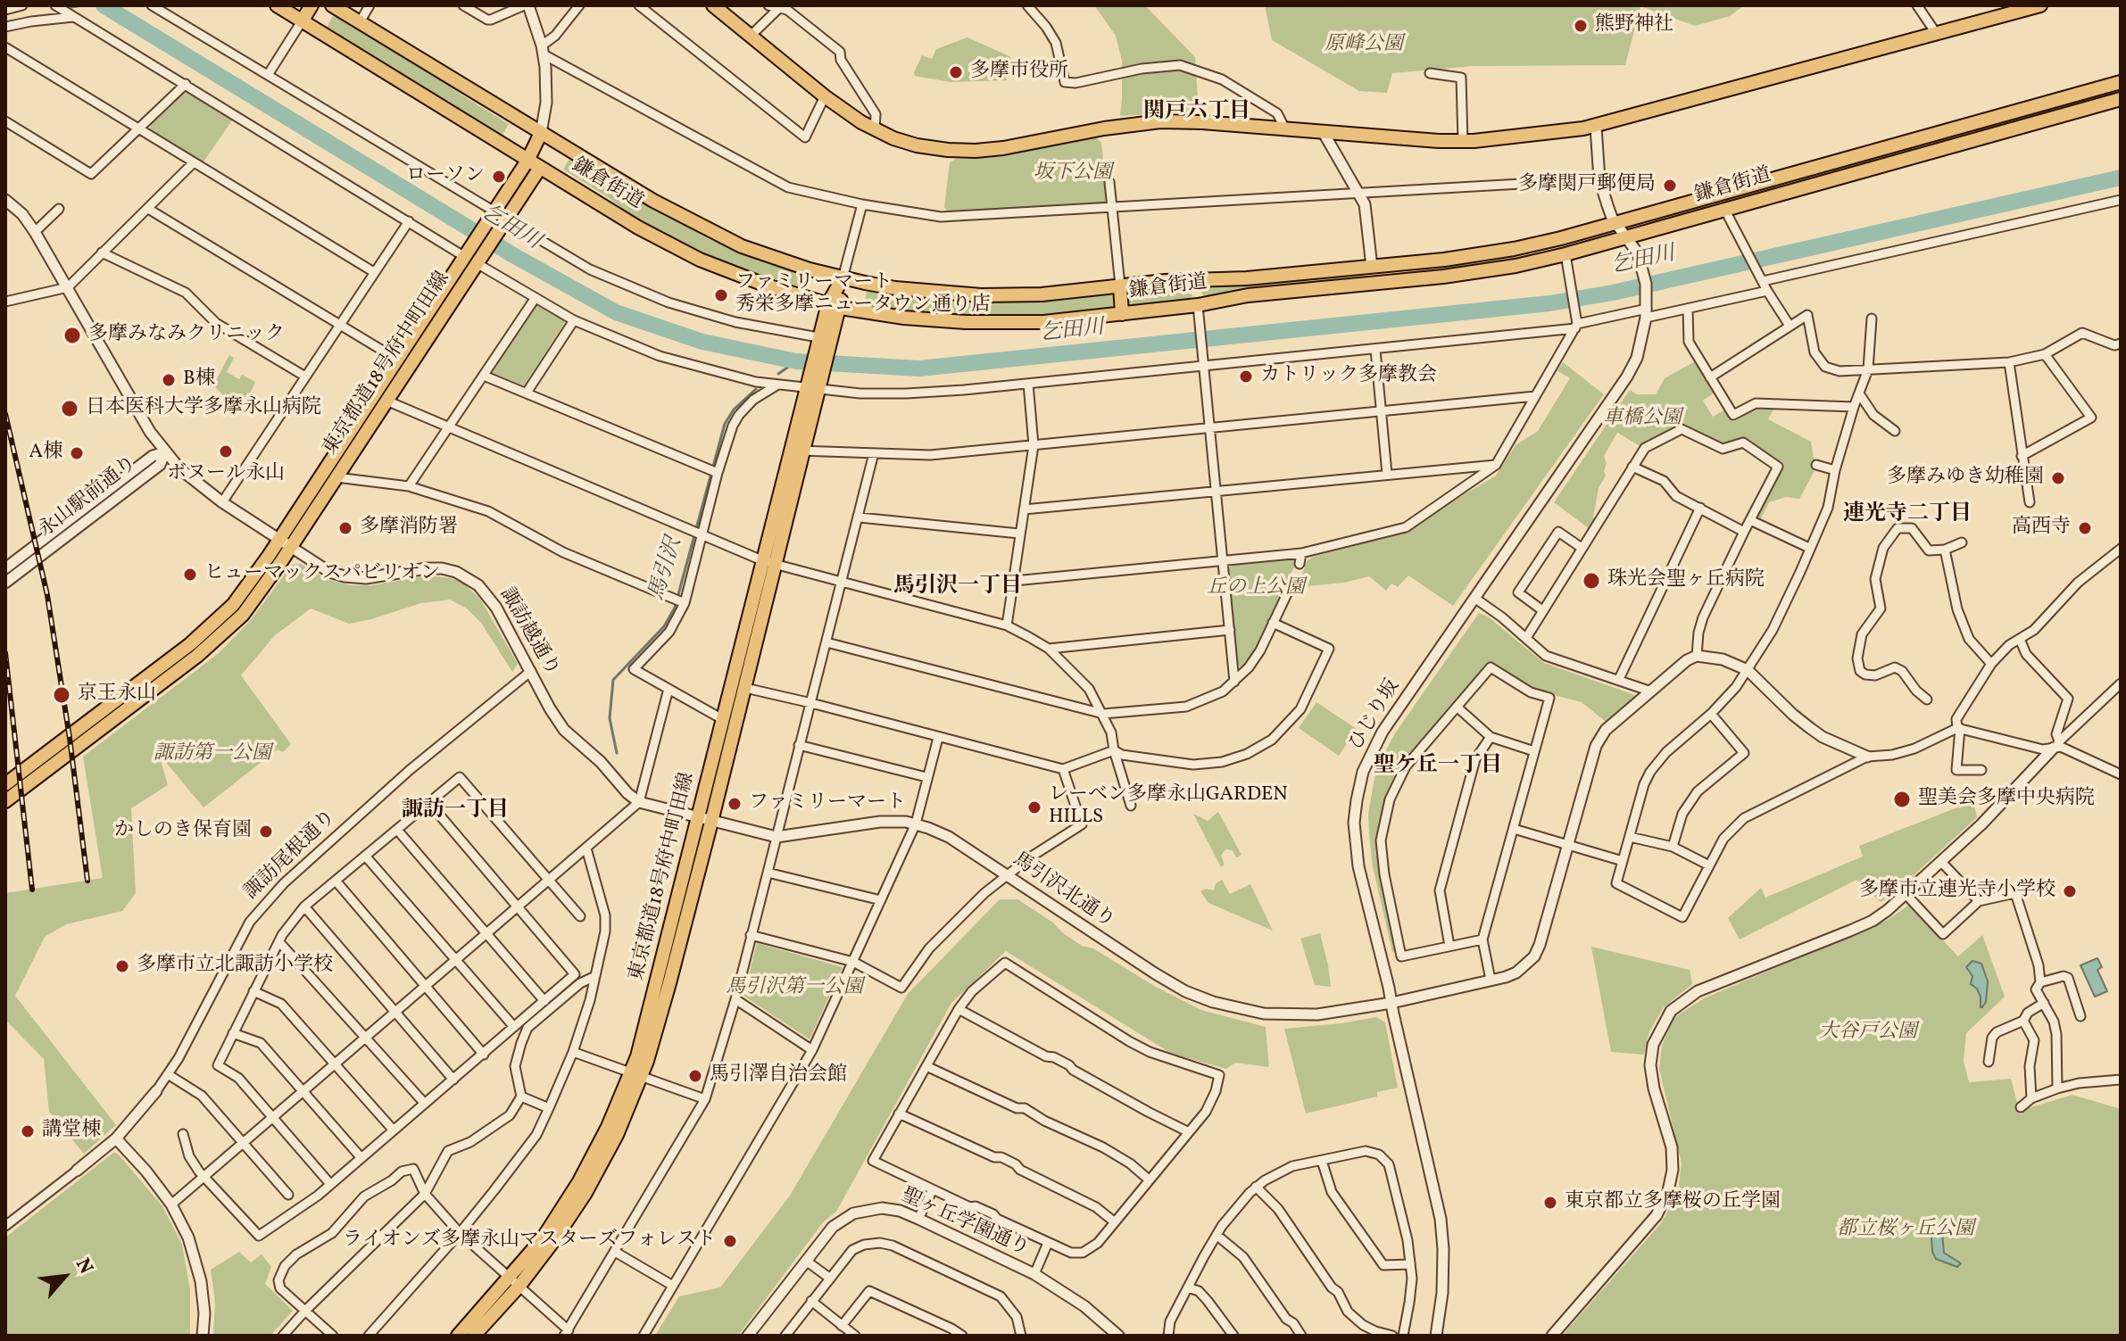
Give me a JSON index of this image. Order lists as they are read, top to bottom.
{
  "streets": {
    "main road": ["鎌倉街道", "東京都道18号府中町田線"],
    "street": [
      "永山駅前通り",
      "諏訪越通り",
      "ひじり坂",
      "諏訪尾根通り",
      "馬引沢北通り",
      "聖ヶ丘学園通り"
    ]
  },
  "crossings": [
    ["鎌倉街道", "東京都道18号府中町田線"],
    ["鎌倉街道", "ひじり坂"],
    ["東京都道18号府中町田線", "諏訪越通り"],
    ["東京都道18号府中町田線", "馬引沢北通り"],
    ["永山駅前通り", "諏訪越通り"],
    ["諏訪越通り", "諏訪尾根通り"],
    ["諏訪越通り", "馬引沢北通り"],
    ["ひじり坂", "馬引沢北通り"]
  ],
  "districts": [
    "関戸六丁目",
    "連光寺二丁目",
    "馬引沢一丁目",
    "聖ケ丘一丁目",
    "諏訪一丁目"
  ],
  "water": ["乞田川", "馬引沢"],
  "parks": [
    "原峰公園",
    "坂下公園",
    "車橋公園",
    "丘の上公園",
    "諏訪第一公園",
    "馬引沢第一公園",
    "大谷戸公園",
    "都立桜ヶ丘公園"
  ],
  "places": [
    "熊野神社",
    "多摩市役所",
    "ローソン",
    "多摩関戸郵便局",
    "ファミリーマート 秀栄多摩ニュータウン通り店",
    "多摩みなみクリニック",
    "カトリック多摩教会",
    "B棟",
    "日本医科大学多摩永山病院",
    "ボヌール永山",
    "A棟",
    "多摩みゆき幼稚園",
    "多摩消防署",
    "高西寺",
    "ヒューマックスパビリオン",
    "珠光会聖ヶ丘病院",
    "京王永山",
    "聖美会多摩中央病院",
    "ファミリーマート",
    "レーベン多摩永山GARDEN HILLS",
    "かしのき保育園",
    "多摩市立連光寺小学校",
    "多摩市立北諏訪小学校",
    "馬引澤自治会館",
    "講堂棟",
    "東京都立多摩桜の丘学園",
    "ライオンズ多摩永山マスターズフォレスト"
  ],
  "north": "top right"
}
